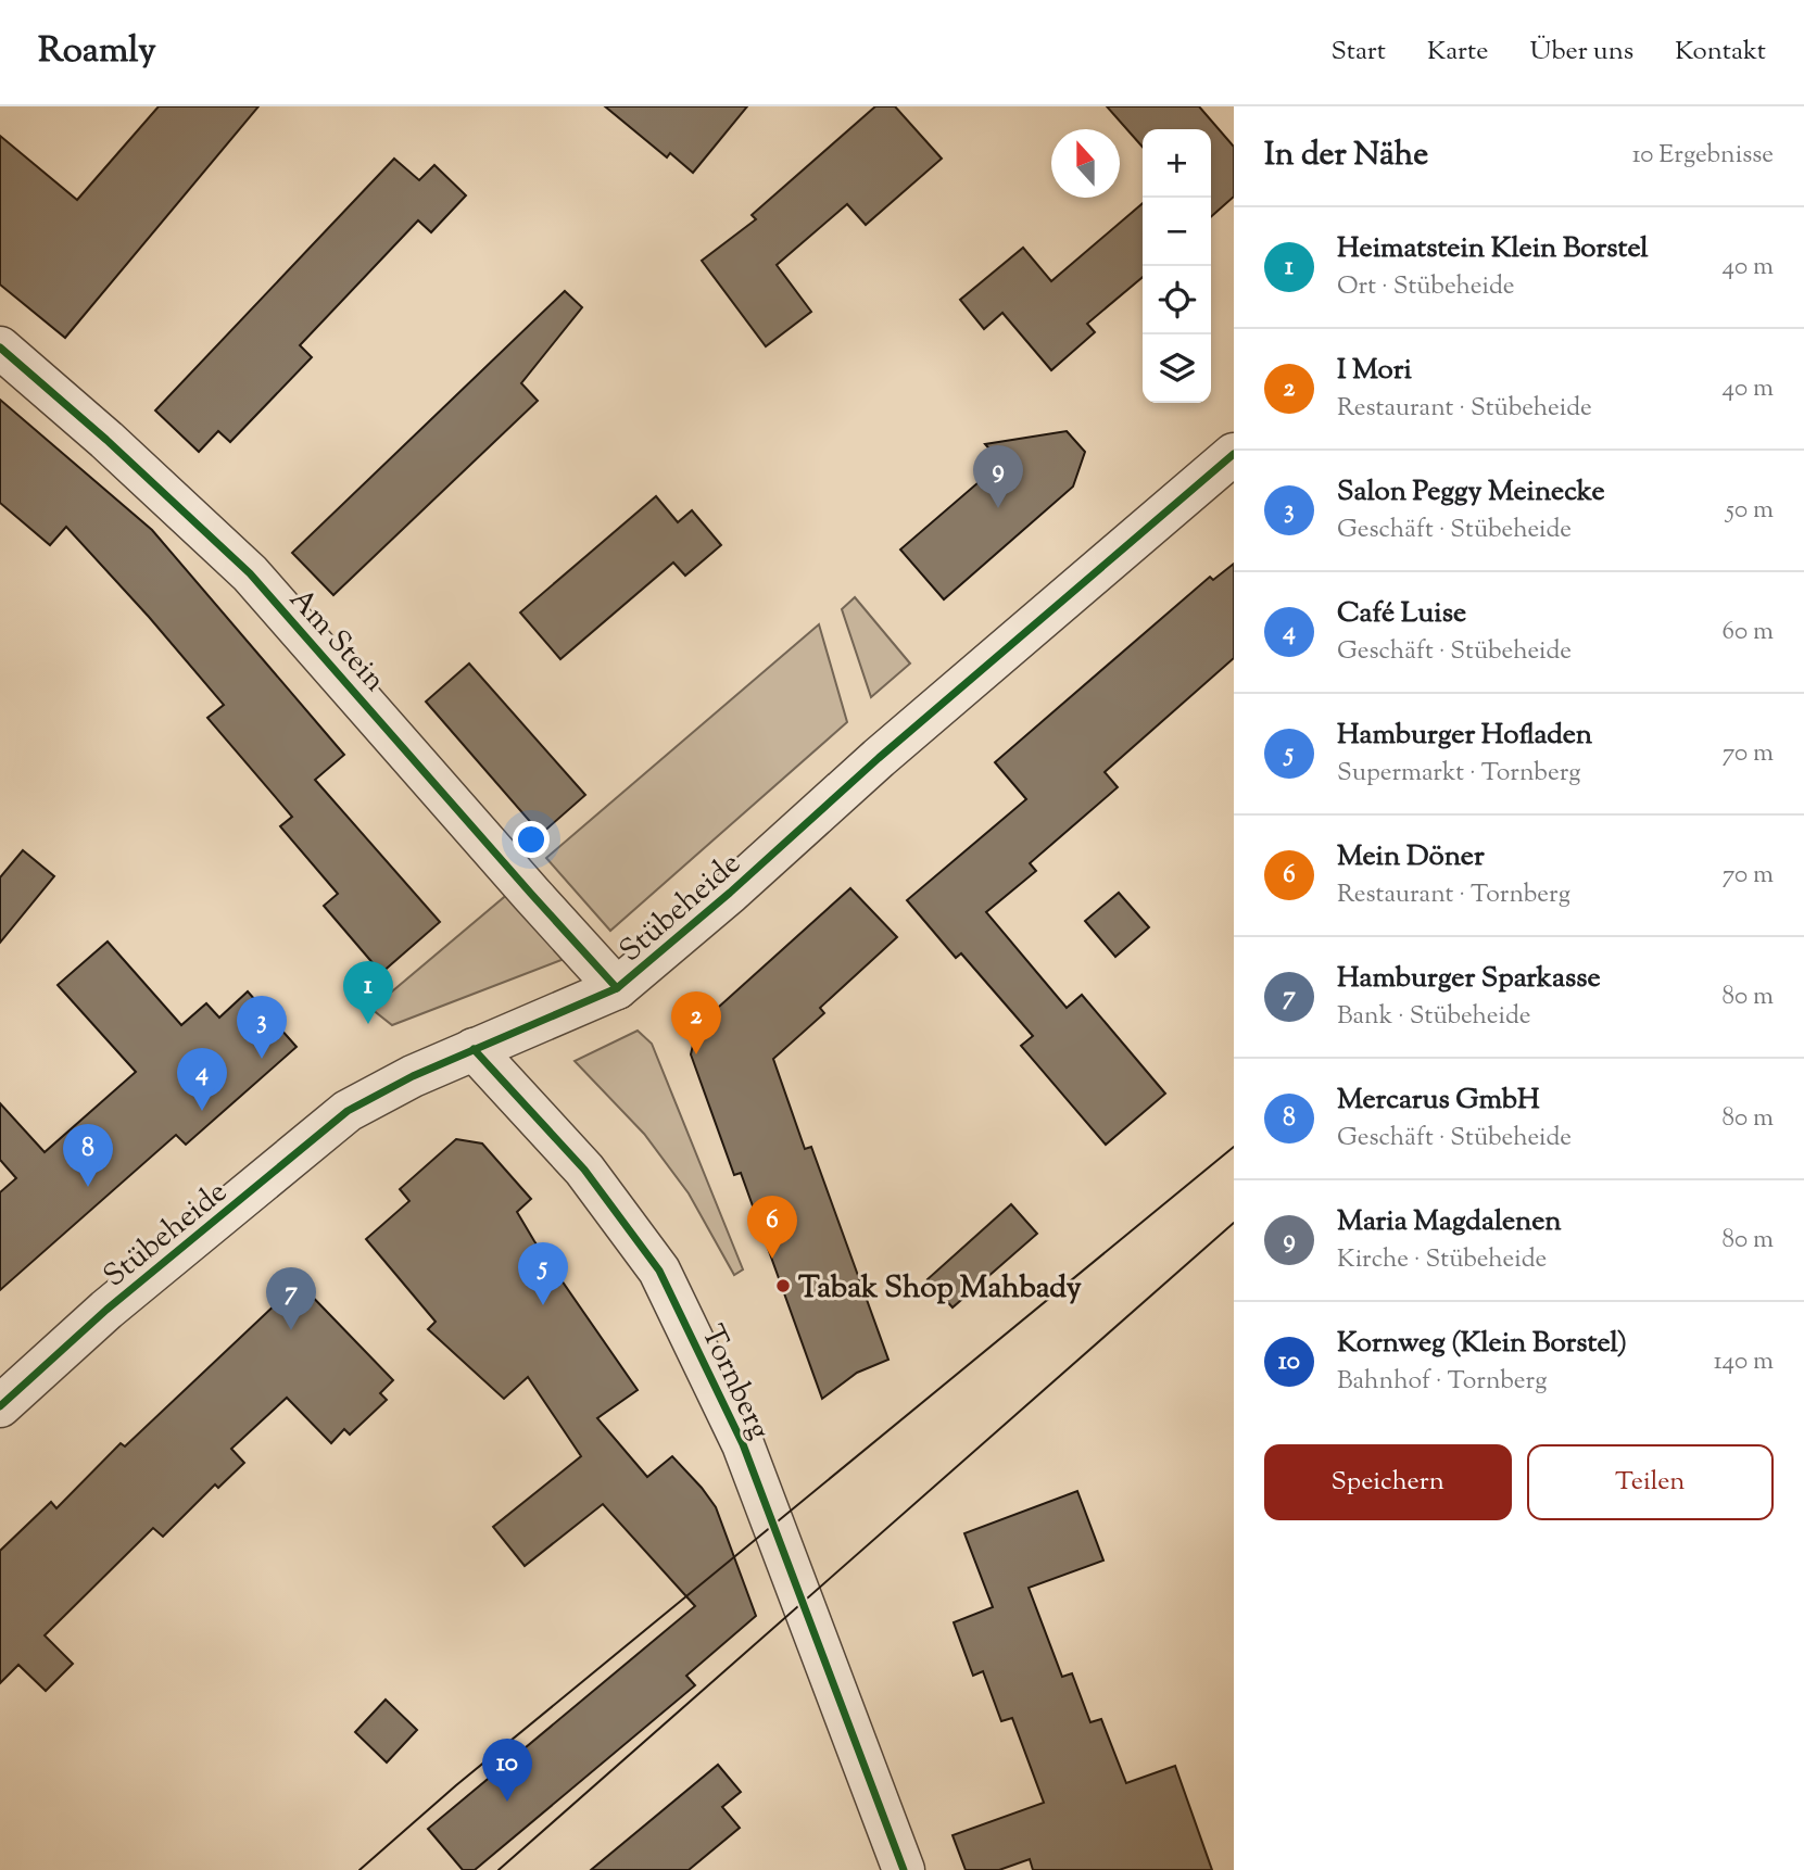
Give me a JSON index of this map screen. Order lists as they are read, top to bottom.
{
  "streets": {
    "street": ["Am Stein", "Stübeheide", "Tornberg"]
  },
  "crossings": [
    ["Am Stein", "Stübeheide"],
    ["Stübeheide", "Tornberg"]
  ],
  "places": ["Tabak Shop Mahbady"],
  "north": "top",
  "page": {
    "header": "Roamly",
    "nav": [
      "Start",
      "Karte",
      "Über uns",
      "Kontakt"
    ],
    "heading": ["In der Nähe", "10 Ergebnisse"],
    "map_buttons": ["+", "−"],
    "list": [
      {
        "mark": "1",
        "name": "Heimatstein Klein Borstel",
        "note": "Ort · Stübeheide",
        "value": "40 m"
      },
      {
        "mark": "2",
        "name": "I Mori",
        "note": "Restaurant · Stübeheide",
        "value": "40 m"
      },
      {
        "mark": "3",
        "name": "Salon Peggy Meinecke",
        "note": "Geschäft · Stübeheide",
        "value": "50 m"
      },
      {
        "mark": "4",
        "name": "Café Luise",
        "note": "Geschäft · Stübeheide",
        "value": "60 m"
      },
      {
        "mark": "5",
        "name": "Hamburger Hofladen",
        "note": "Supermarkt · Tornberg",
        "value": "70 m"
      },
      {
        "mark": "6",
        "name": "Mein Döner",
        "note": "Restaurant · Tornberg",
        "value": "70 m"
      },
      {
        "mark": "7",
        "name": "Hamburger Sparkasse",
        "note": "Bank · Stübeheide",
        "value": "80 m"
      },
      {
        "mark": "8",
        "name": "Mercarus GmbH",
        "note": "Geschäft · Stübeheide",
        "value": "80 m"
      },
      {
        "mark": "9",
        "name": "Maria Magdalenen",
        "note": "Kirche · Stübeheide",
        "value": "80 m"
      },
      {
        "mark": "10",
        "name": "Kornweg (Klein Borstel)",
        "note": "Bahnhof · Tornberg",
        "value": "140 m"
      }
    ],
    "pins": [
      "9",
      "1",
      "2",
      "3",
      "4",
      "8",
      "6",
      "5",
      "7",
      "10"
    ],
    "buttons": ["Speichern", "Teilen"]
  }
}
